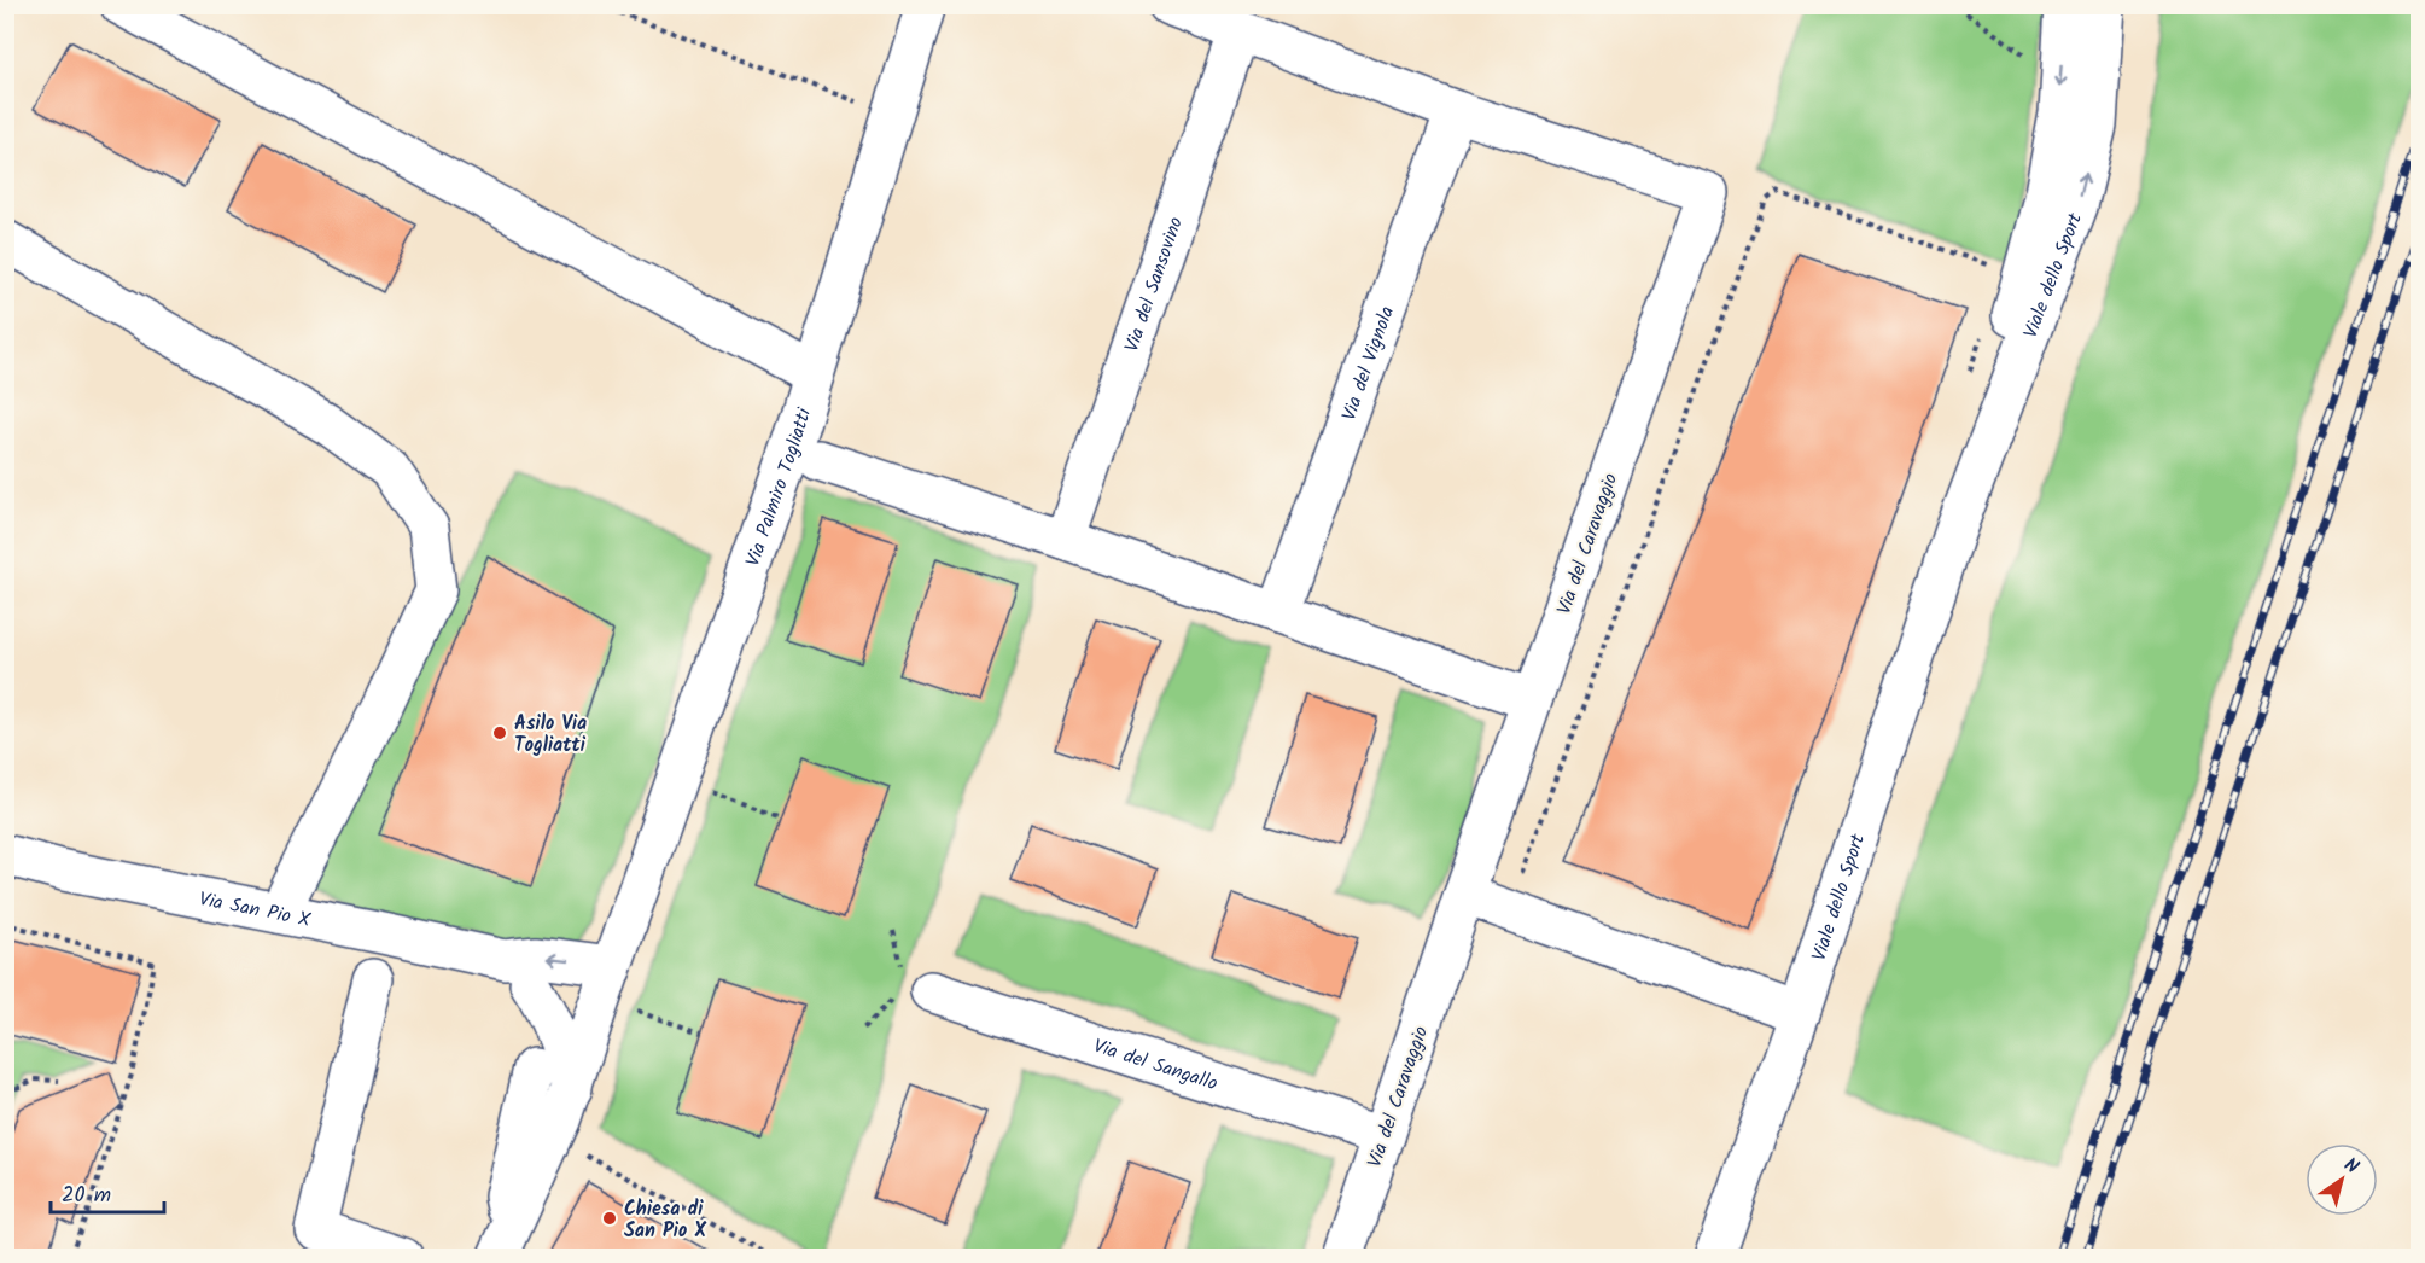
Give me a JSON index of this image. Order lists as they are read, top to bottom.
{
  "streets": {
    "street": [
      "Viale dello Sport",
      "Via del Sansovino",
      "Via del Vignola",
      "Via Palmiro Togliatti",
      "Via del Caravaggio",
      "Via San Pio X",
      "Via del Sangallo"
    ]
  },
  "crossings": [
    ["Via del Vignola", "Via del Caravaggio"],
    ["Via Palmiro Togliatti", "Via San Pio X"],
    ["Via del Caravaggio", "Via del Sangallo"]
  ],
  "places": ["Asilo Via Togliatti", "Chiesa di San Pio X"],
  "scale_bar": "20 m",
  "north": "top right"
}
